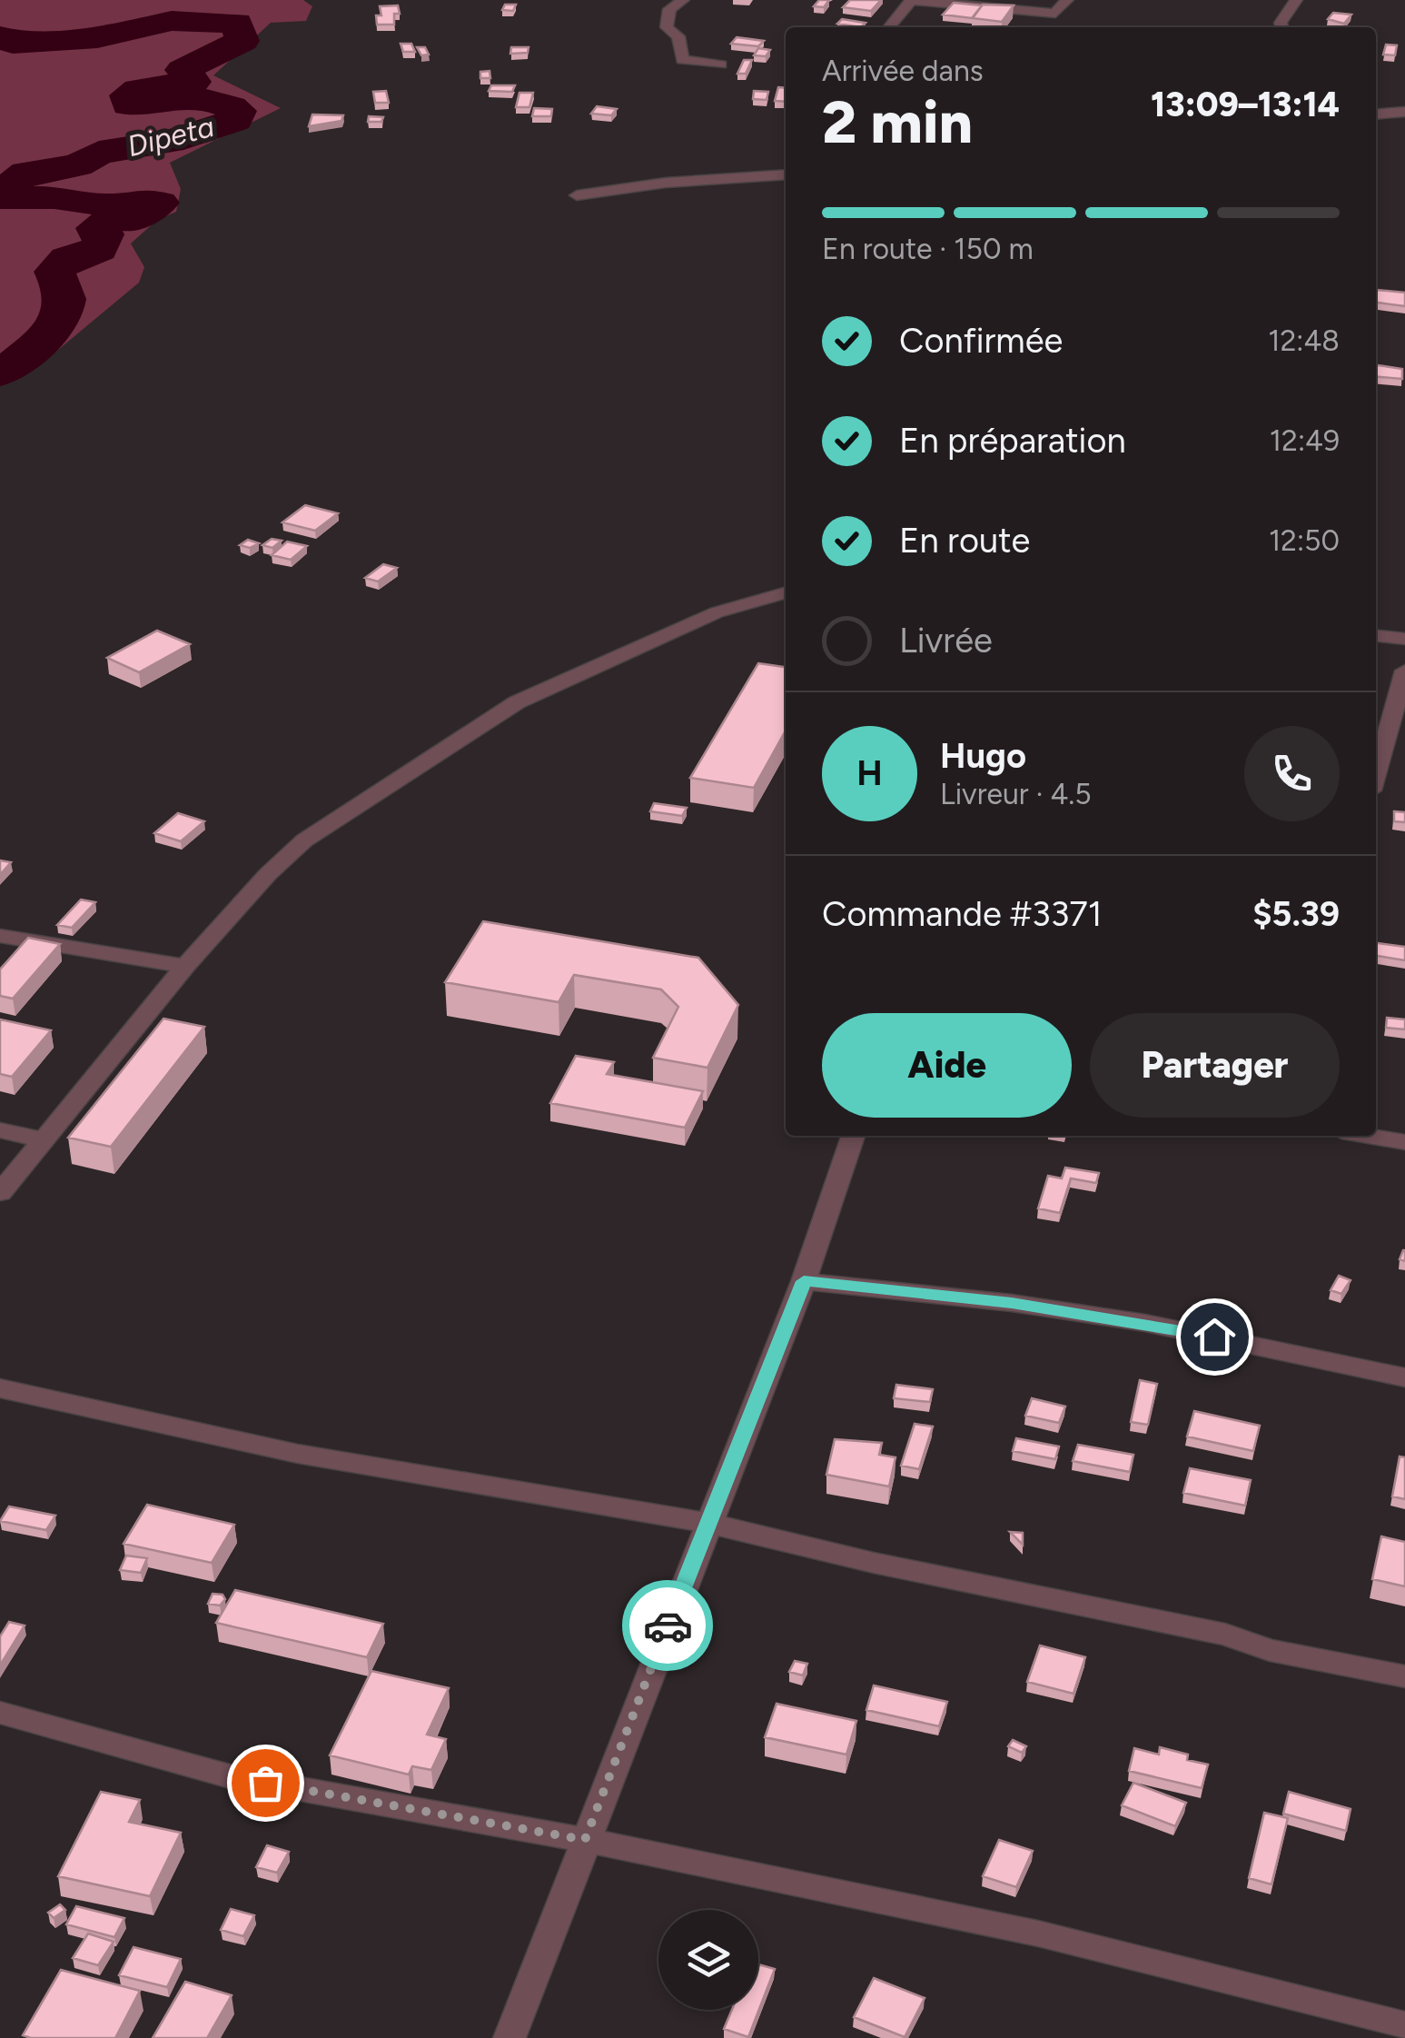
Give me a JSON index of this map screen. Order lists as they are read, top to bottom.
{
  "water": ["Dipeta"],
  "page": {
    "heading": ["2 min", "Arrivée dans", "13:09–13:14"],
    "panel": [
      "Hugo",
      "Livreur · 4.5",
      "Commande #3371",
      "$5.39"
    ],
    "bar": "En route · 150 m",
    "list": [
      ["Confirmée", "12:48"],
      ["En préparation", "12:49"],
      ["En route", "12:50"],
      "Livrée"
    ],
    "round": "H",
    "buttons": ["Aide", "Partager"]
  }
}
